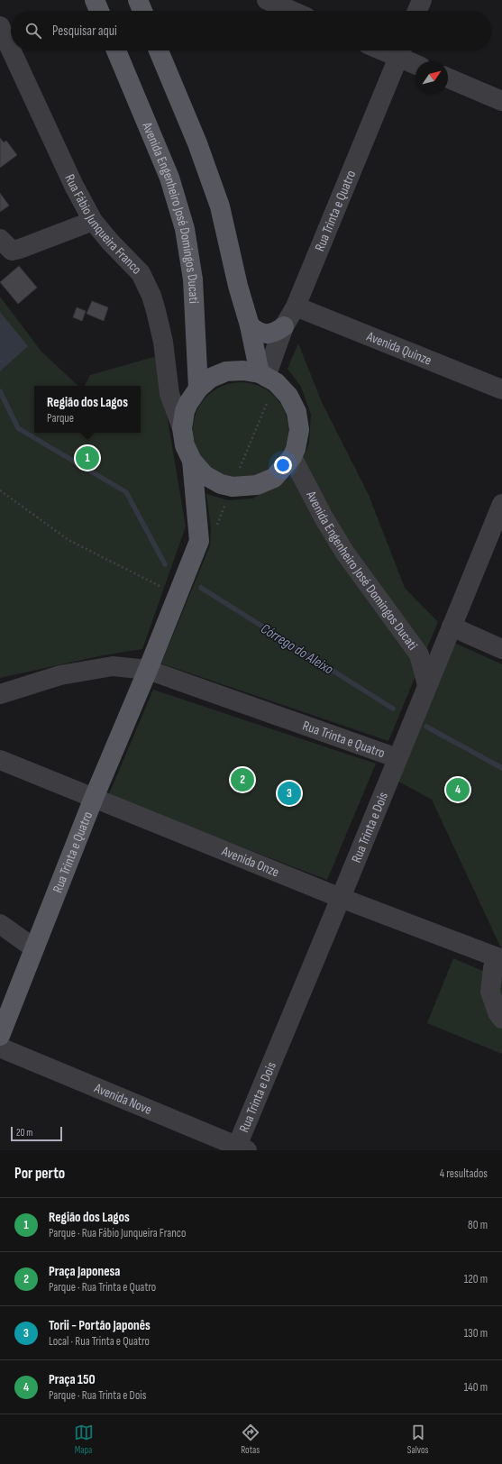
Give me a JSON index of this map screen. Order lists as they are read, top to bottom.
{
  "streets": {
    "main road": ["Rua Trinta e Quatro", "Avenida Engenheiro José Domingos Ducati"],
    "street": [
      "Rua Fábio Junqueira Franco",
      "Avenida Quinze",
      "Rua Trinta e Dois",
      "Avenida Onze",
      "Avenida Nove"
    ]
  },
  "crossings": [
    ["Rua Trinta e Quatro", "Avenida Quinze"],
    ["Rua Trinta e Quatro", "Rua Trinta e Dois"],
    ["Rua Trinta e Quatro", "Avenida Onze"],
    ["Avenida Engenheiro José Domingos Ducati", "Rua Trinta e Dois"],
    ["Rua Trinta e Dois", "Avenida Onze"],
    ["Rua Trinta e Dois", "Avenida Nove"]
  ],
  "water": ["Córrego do Aleixo"],
  "scale_bar": "20 m",
  "north": "top right",
  "page": {
    "search": "Pesquisar aqui",
    "popup": ["Região dos Lagos", "Parque"],
    "pins": [
      "1",
      "2",
      "4",
      "3"
    ],
    "scale": "20 m",
    "heading": ["Por perto", "4 resultados"],
    "list": [
      {
        "mark": "1",
        "name": "Região dos Lagos",
        "note": "Parque · Rua Fábio Junqueira Franco",
        "value": "80 m"
      },
      {
        "mark": "2",
        "name": "Praça Japonesa",
        "note": "Parque · Rua Trinta e Quatro",
        "value": "120 m"
      },
      {
        "mark": "3",
        "name": "Torii - Portão Japonês",
        "note": "Local · Rua Trinta e Quatro",
        "value": "130 m"
      },
      {
        "mark": "4",
        "name": "Praça 150",
        "note": "Parque · Rua Trinta e Dois",
        "value": "140 m"
      }
    ],
    "nav": ["Mapa", "Rotas", "Salvos"]
  }
}
